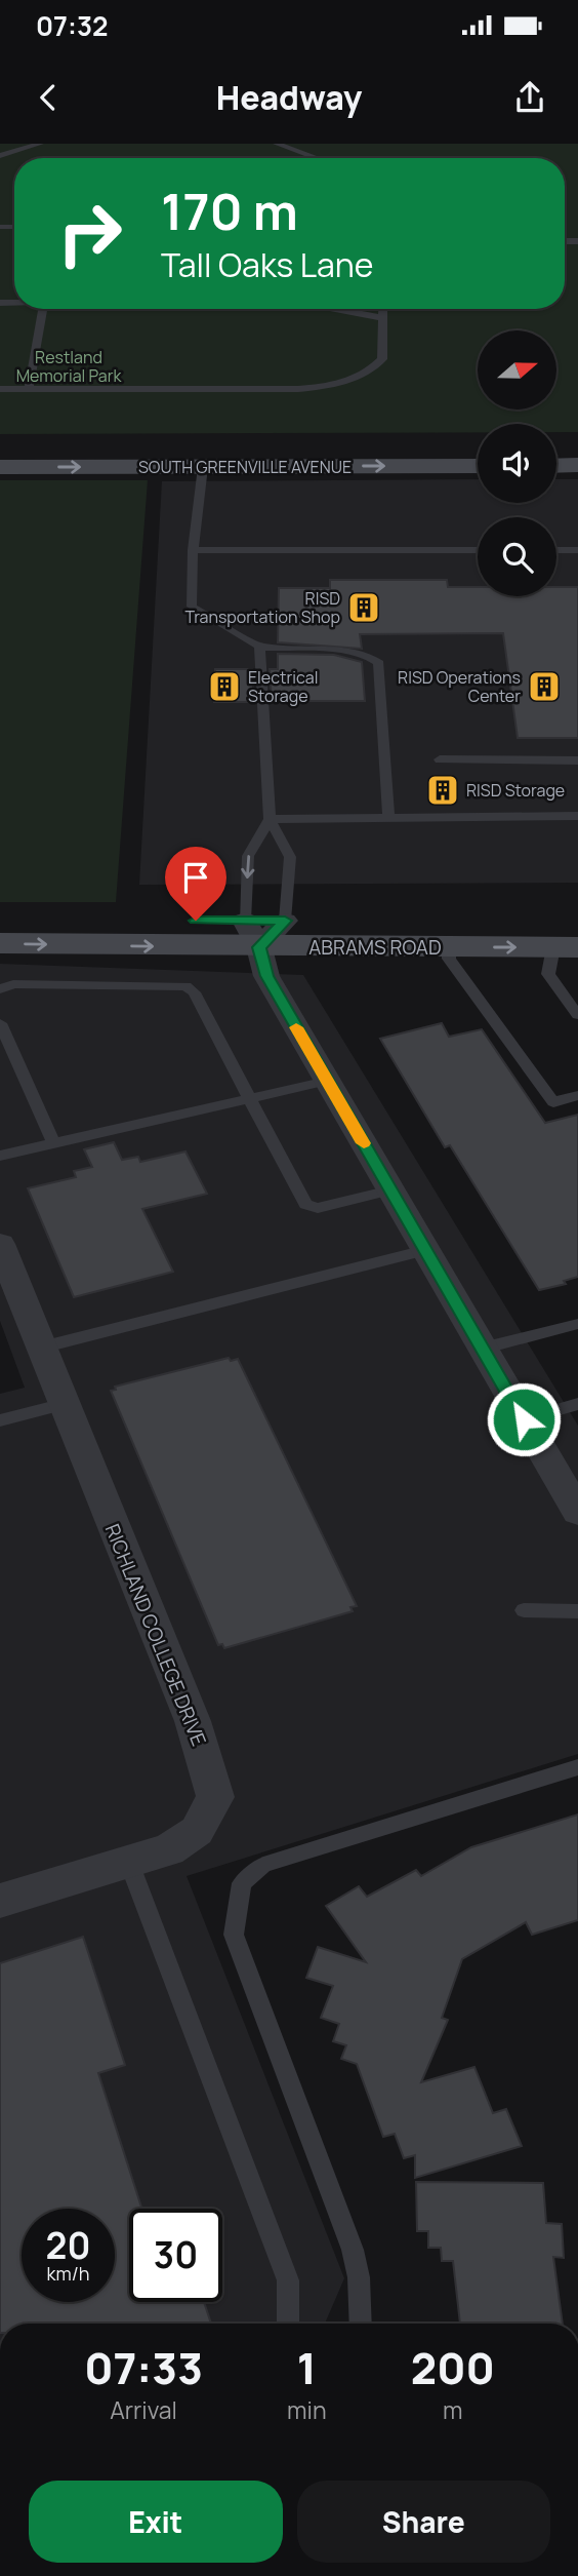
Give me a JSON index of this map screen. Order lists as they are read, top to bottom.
{
  "streets": {
    "main road": ["SOUTH GREENVILLE AVENUE", "ABRAMS ROAD"],
    "street": ["RICHLAND COLLEGE DRIVE"]
  },
  "parks": ["Restland Memorial Park"],
  "places": {
    "building": [
      "RISD Transportation Shop",
      "Electrical Storage",
      "RISD Operations Center",
      "RISD Storage"
    ]
  },
  "north": "right",
  "page": {
    "status": "07:32",
    "header": "Headway",
    "turn": ["170 m", "Tall Oaks Lane"],
    "speed": "20 km/h",
    "limit": "30",
    "eta": [
      "07:33",
      "Arrival",
      "1",
      "min",
      "200",
      "m"
    ],
    "buttons": ["Exit", "Share"]
  }
}
